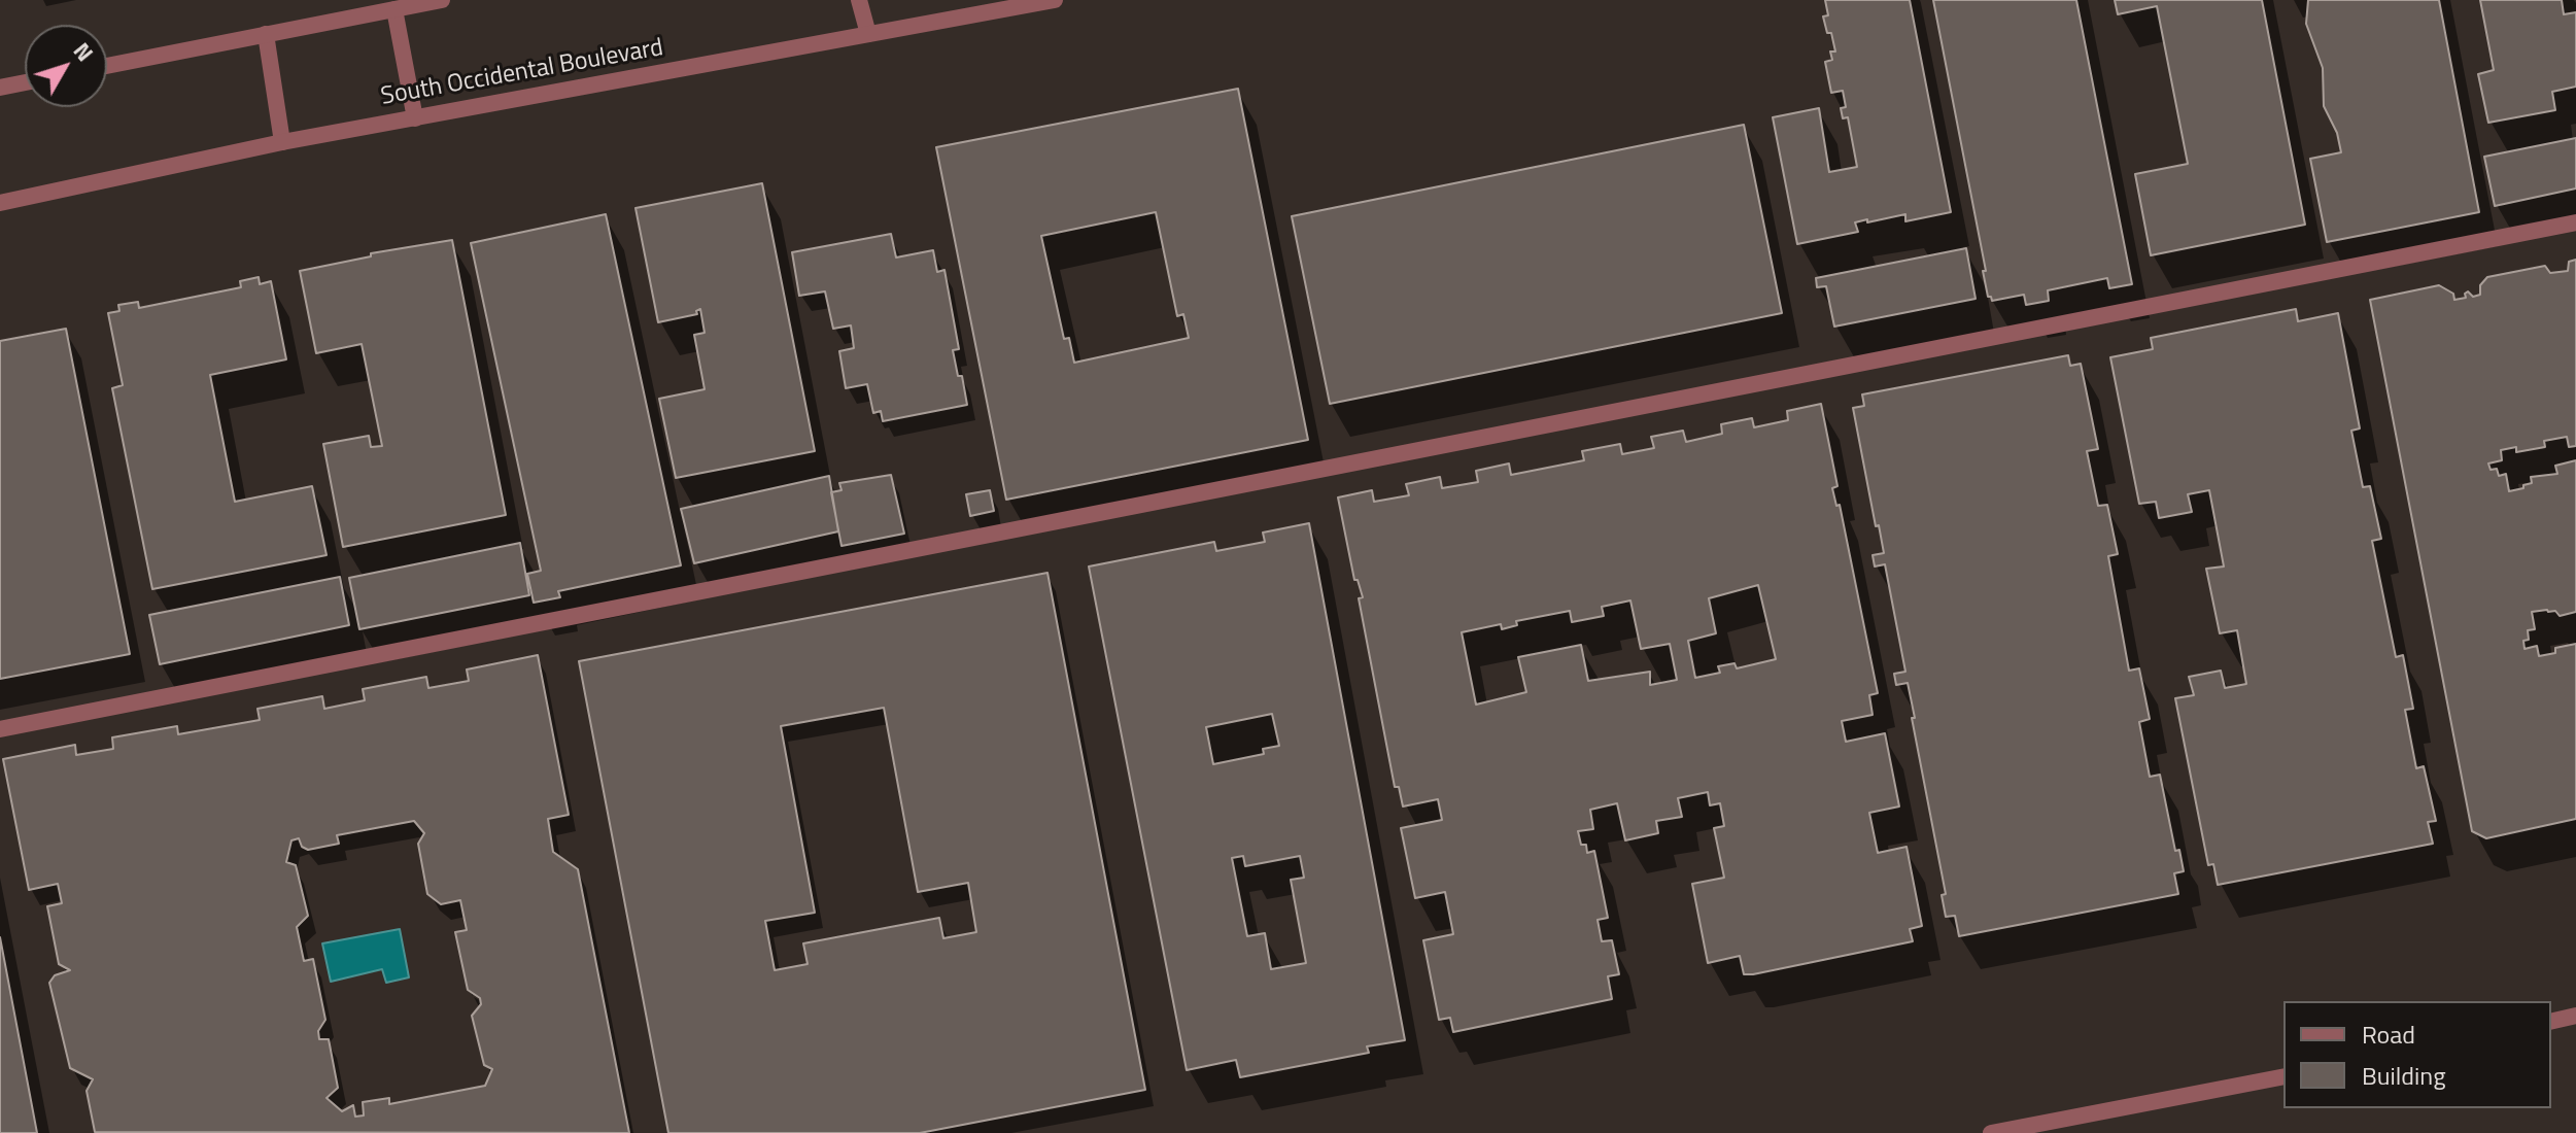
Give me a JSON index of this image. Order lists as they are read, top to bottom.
{
  "streets": {
    "street": ["South Occidental Boulevard"]
  },
  "legend": ["Road", "Building"],
  "north": "top right"
}
